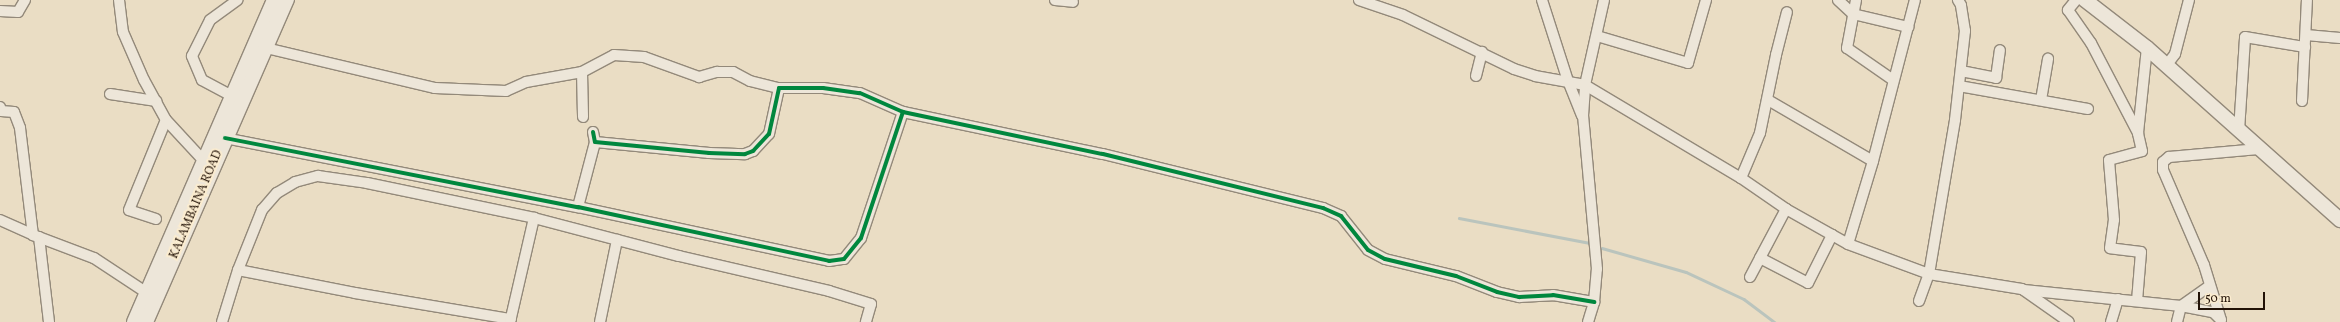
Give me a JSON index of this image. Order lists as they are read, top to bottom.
{
  "streets": {
    "main road": ["KALAMBAINA ROAD"]
  },
  "scale_bar": "50 m"
}
